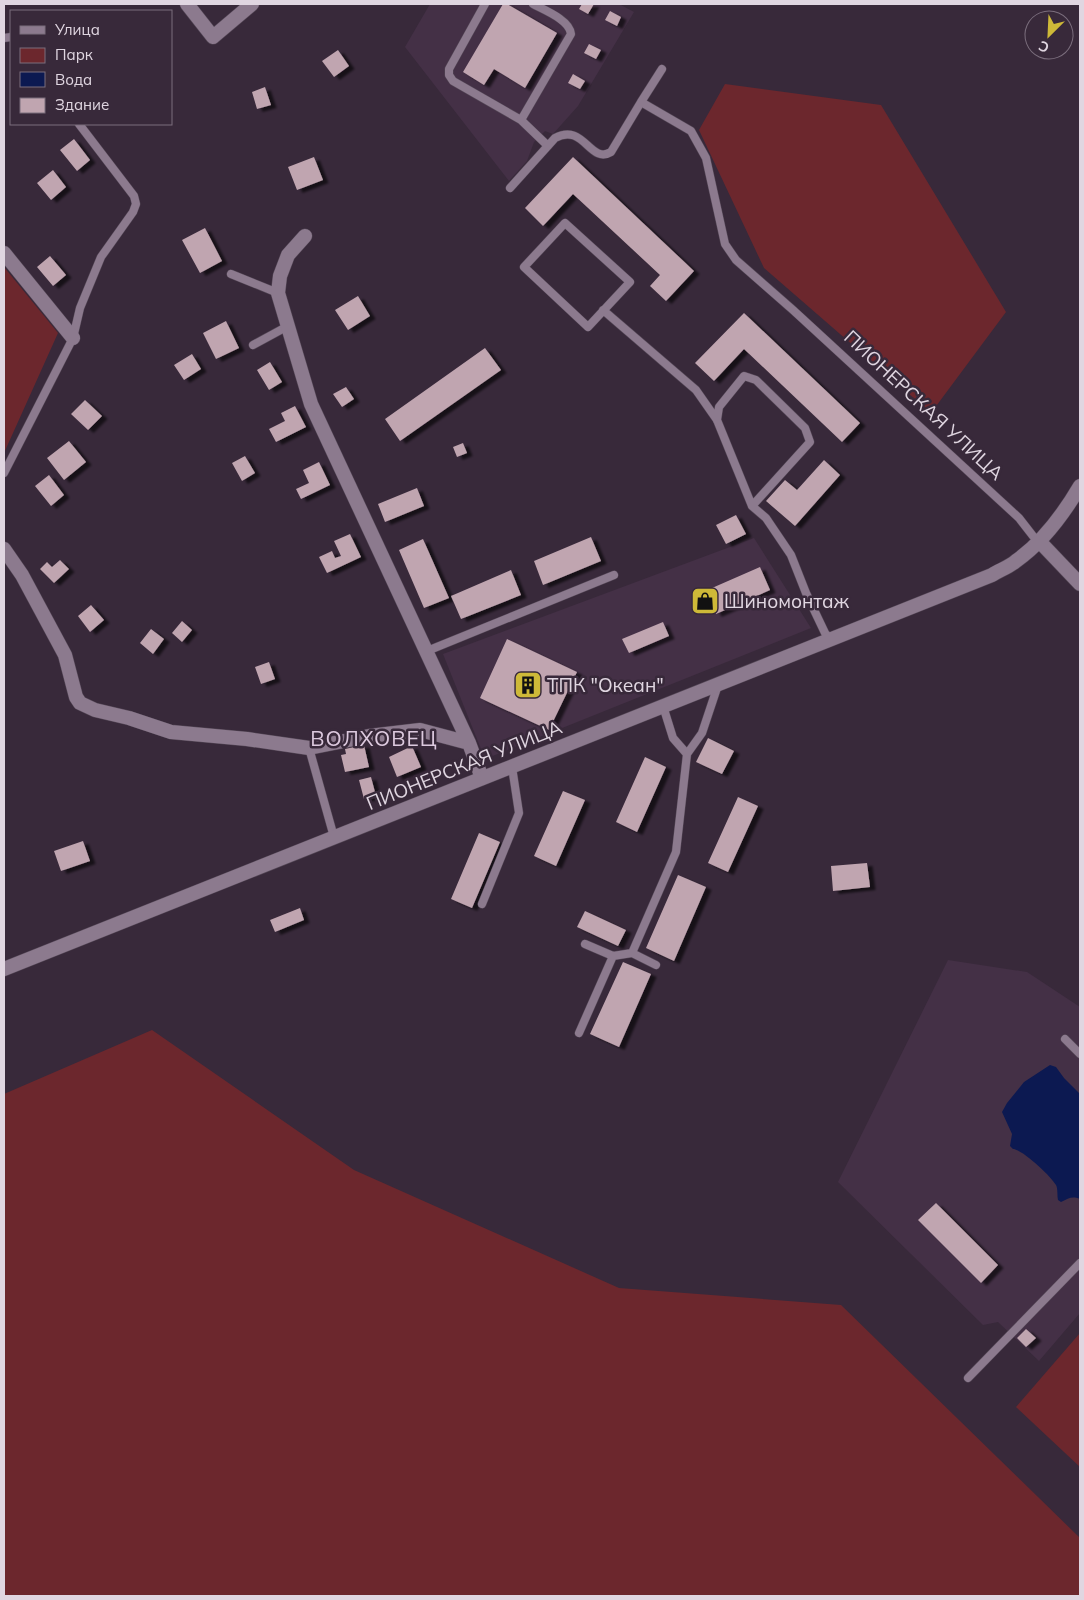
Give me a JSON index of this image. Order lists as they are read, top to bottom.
{
  "streets": {
    "street": ["ПИОНЕРСКАЯ УЛИЦА"]
  },
  "districts": ["ВОЛХОВЕЦ"],
  "places": {
    "shop": ["Шиномонтаж"],
    "building": ["ТПК \"Океан\""]
  },
  "legend": [
    "Улица",
    "Парк",
    "Вода",
    "Здание"
  ],
  "north": "bottom left"
}
